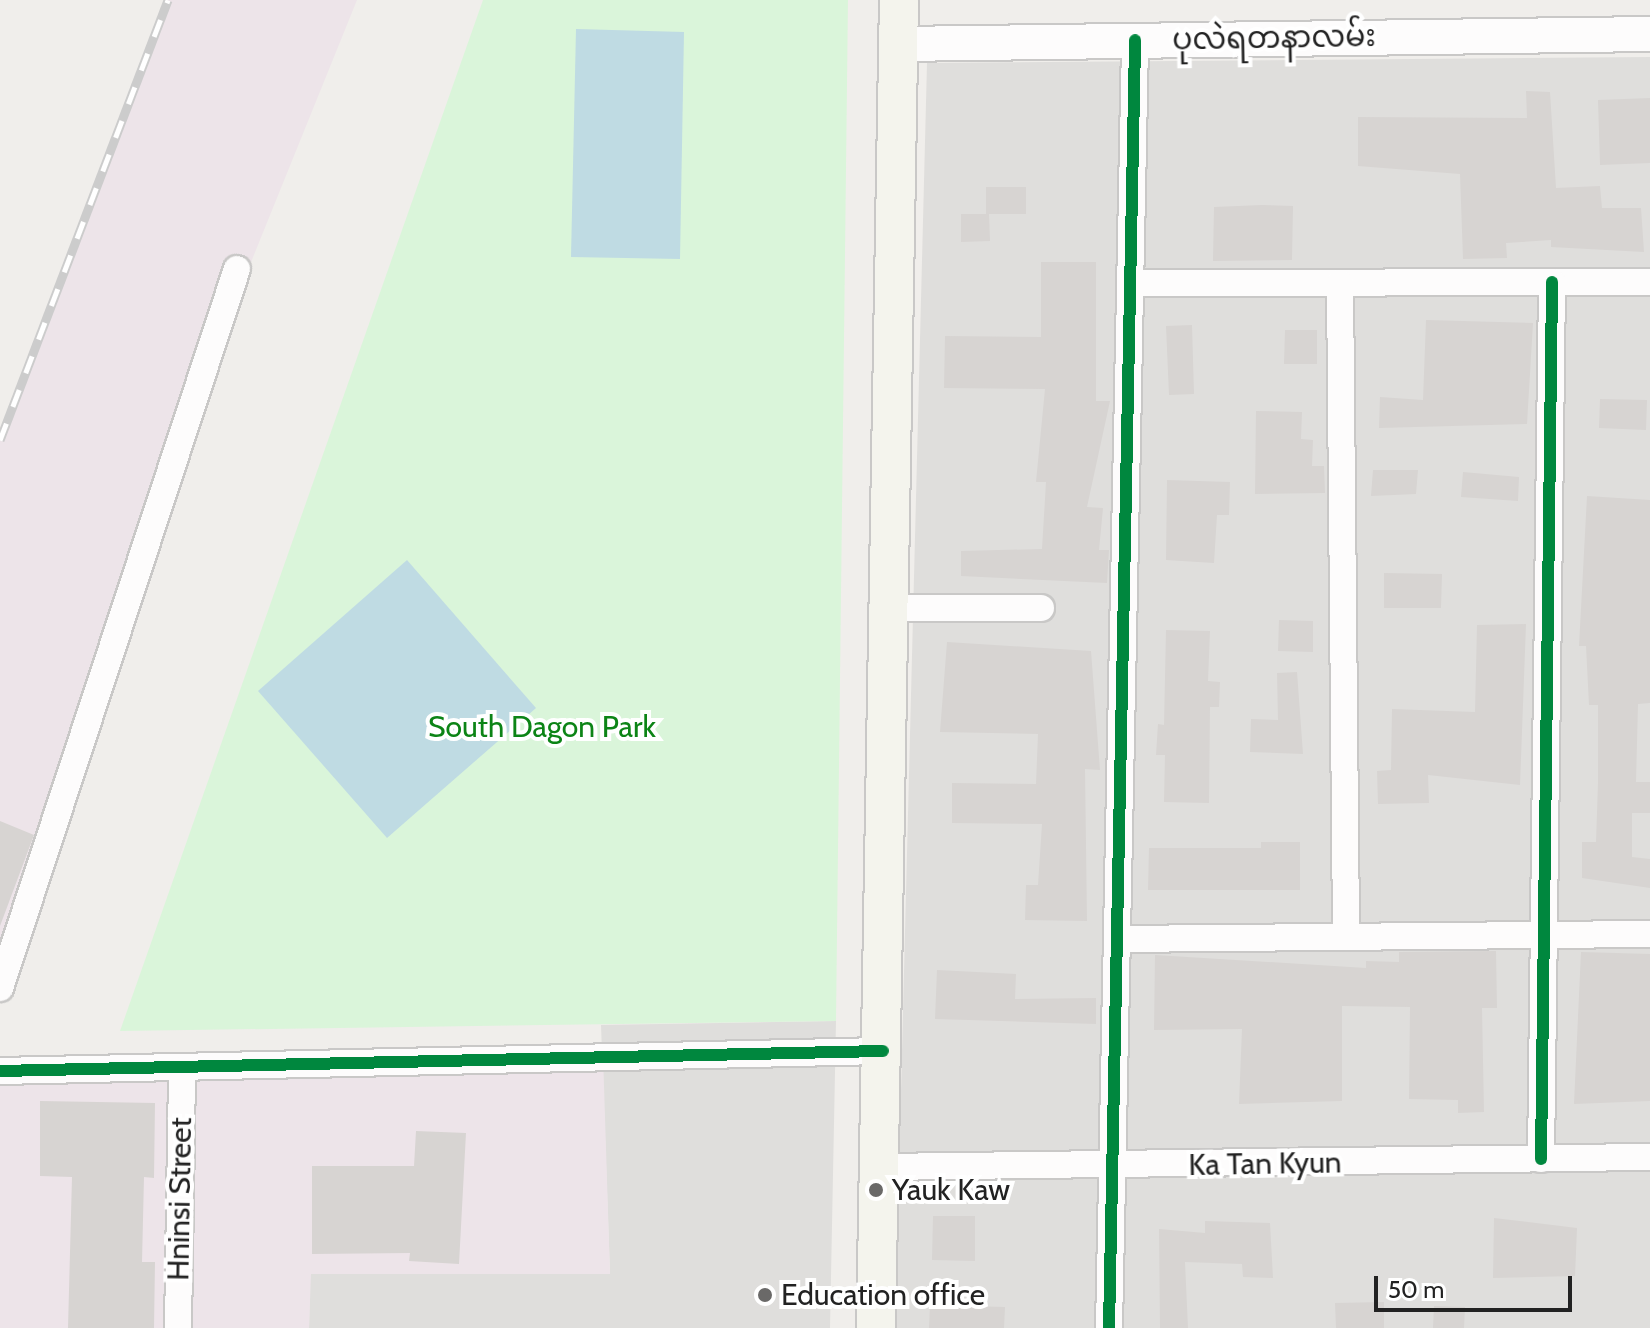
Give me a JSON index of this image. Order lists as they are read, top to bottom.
{
  "streets": {
    "street": ["ပုလဲရတနာလမ်း", "Ka Tan Kyun", "Hninsi Street"]
  },
  "parks": ["South Dagon Park"],
  "places": ["Yauk Kaw", "Education office"],
  "scale_bar": "50 m"
}
